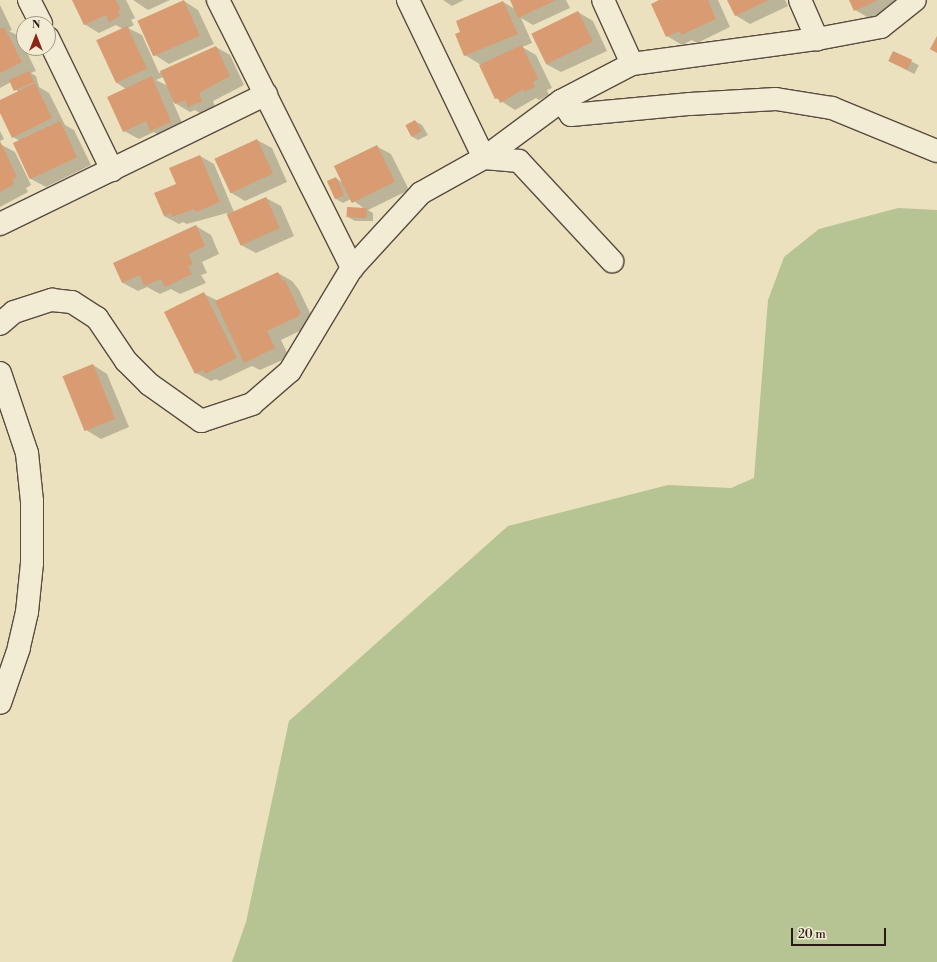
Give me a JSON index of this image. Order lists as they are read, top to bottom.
{
  "scale_bar": "20 m",
  "north": "top"
}
